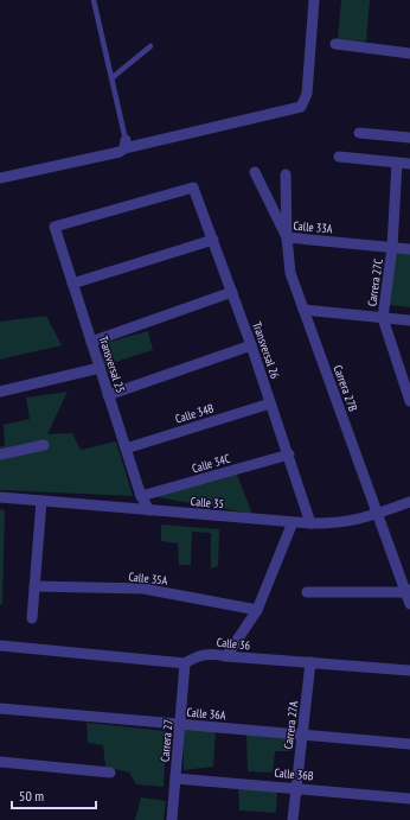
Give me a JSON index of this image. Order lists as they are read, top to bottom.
{
  "streets": {
    "street": [
      "Calle 33A",
      "Carrera 27C",
      "Transversal 26",
      "Transversal 25",
      "Carrera 27B",
      "Calle 34B",
      "Calle 34C",
      "Calle 35",
      "Calle 35A",
      "Calle 36",
      "Calle 36A",
      "Carrera 27A",
      "Carrera 27",
      "Calle 36B"
    ]
  },
  "crossings": [
    ["Calle 33A", "Carrera 27C"],
    ["Calle 33A", "Carrera 27B"],
    ["Transversal 26", "Transversal 25"],
    ["Transversal 26", "Calle 34B"],
    ["Transversal 26", "Calle 34C"],
    ["Transversal 26", "Calle 35"],
    ["Transversal 25", "Calle 34B"],
    ["Transversal 25", "Calle 34C"],
    ["Transversal 25", "Calle 35"],
    ["Carrera 27B", "Calle 35"],
    ["Calle 36", "Carrera 27A"],
    ["Calle 36", "Carrera 27"],
    ["Calle 36A", "Carrera 27A"],
    ["Calle 36A", "Carrera 27"],
    ["Carrera 27A", "Calle 36B"],
    ["Carrera 27", "Calle 36B"]
  ],
  "scale_bar": "50 m"
}
